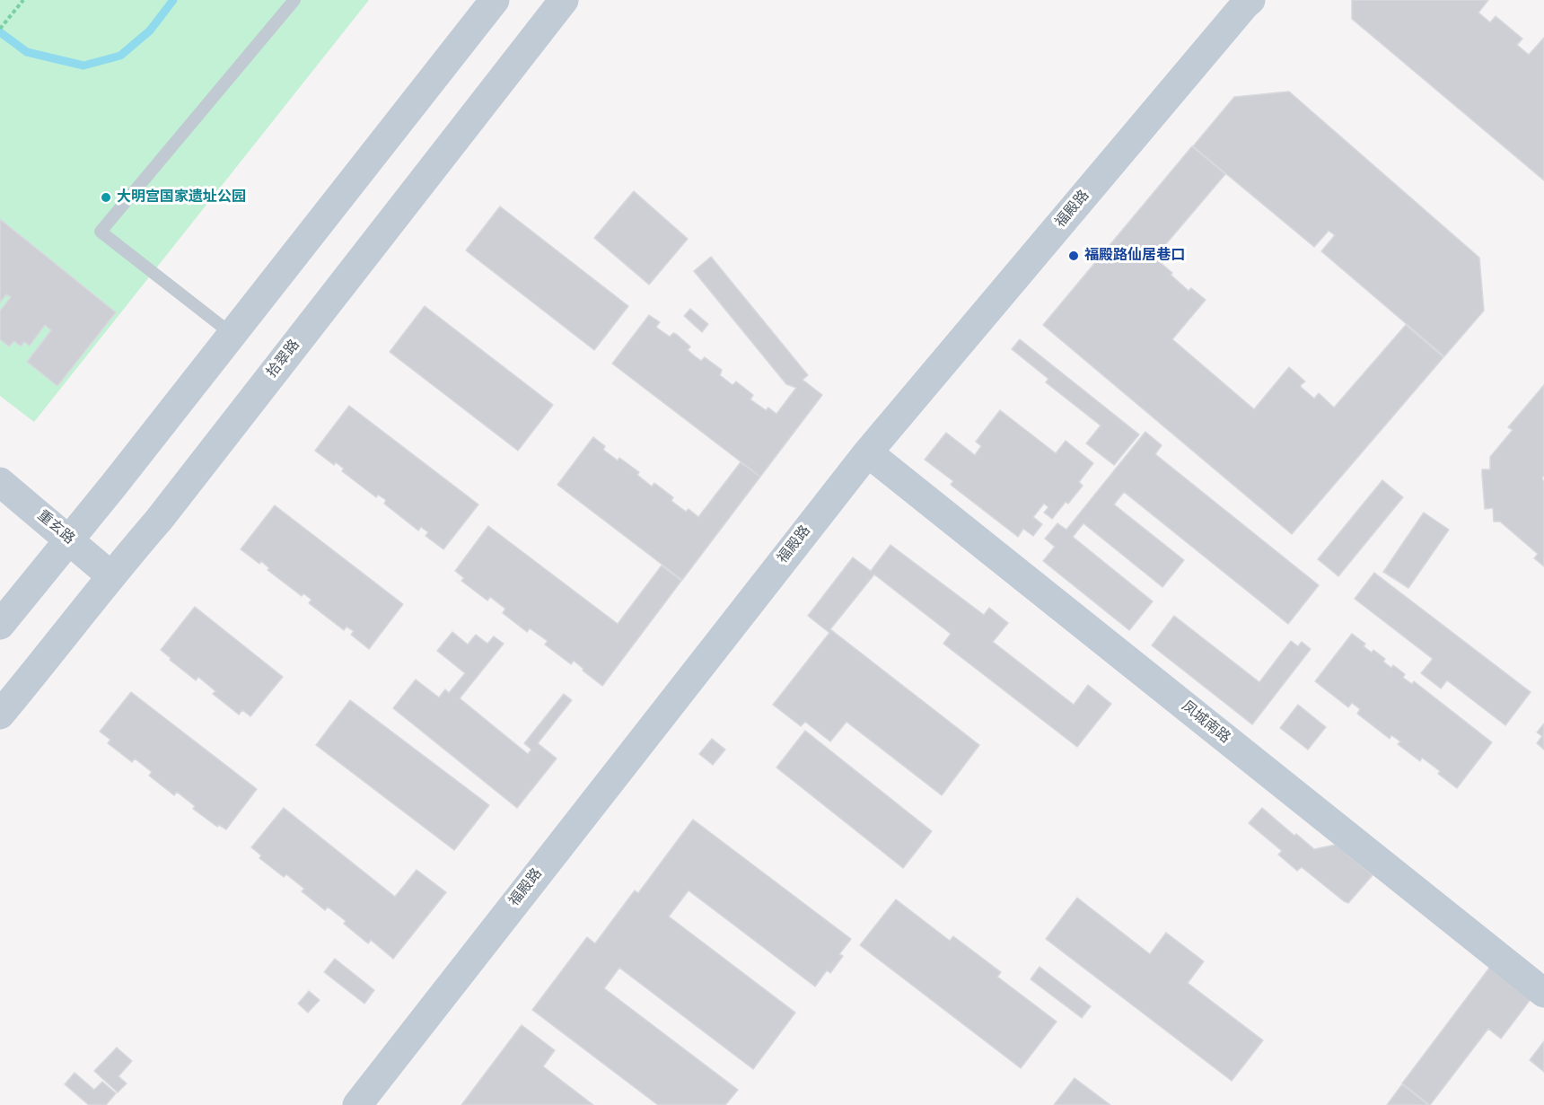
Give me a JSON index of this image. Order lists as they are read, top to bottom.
{
  "streets": {
    "street": [
      "福殿路",
      "拾翠路",
      "重玄路",
      "凤城南路"
    ]
  },
  "crossings": [
    ["福殿路", "凤城南路"],
    ["拾翠路", "重玄路"]
  ],
  "places": ["大明宫国家遗址公园", "福殿路仙居巷口"]
}
